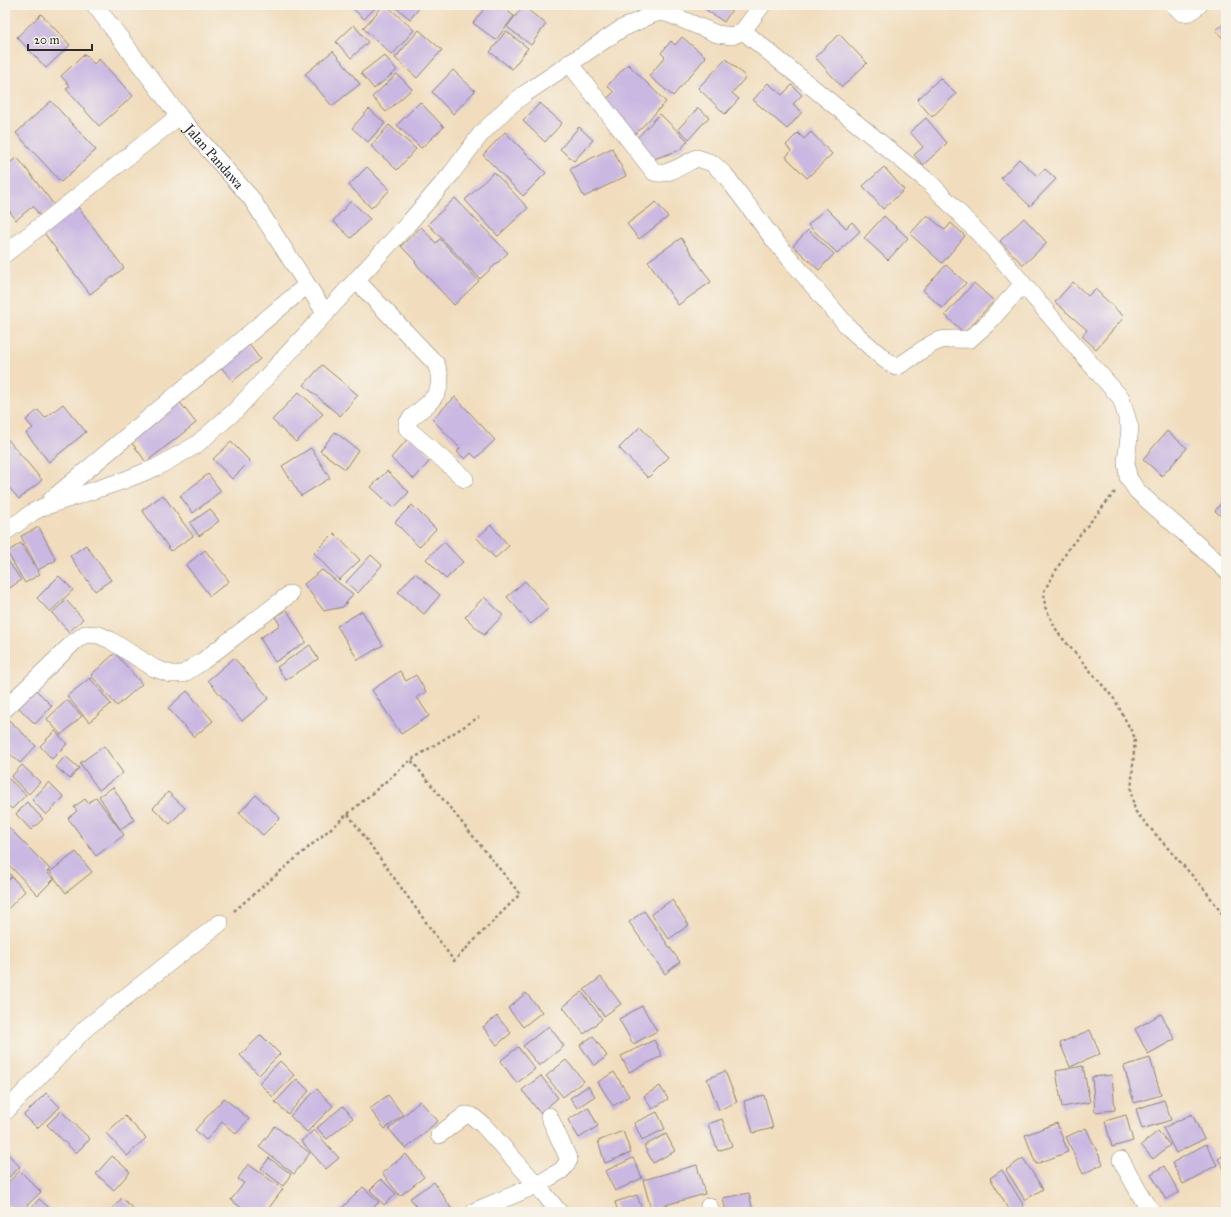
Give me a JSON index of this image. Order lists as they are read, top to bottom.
{
  "streets": {
    "street": ["Jalan Pandawa"]
  },
  "scale_bar": "20 m"
}
